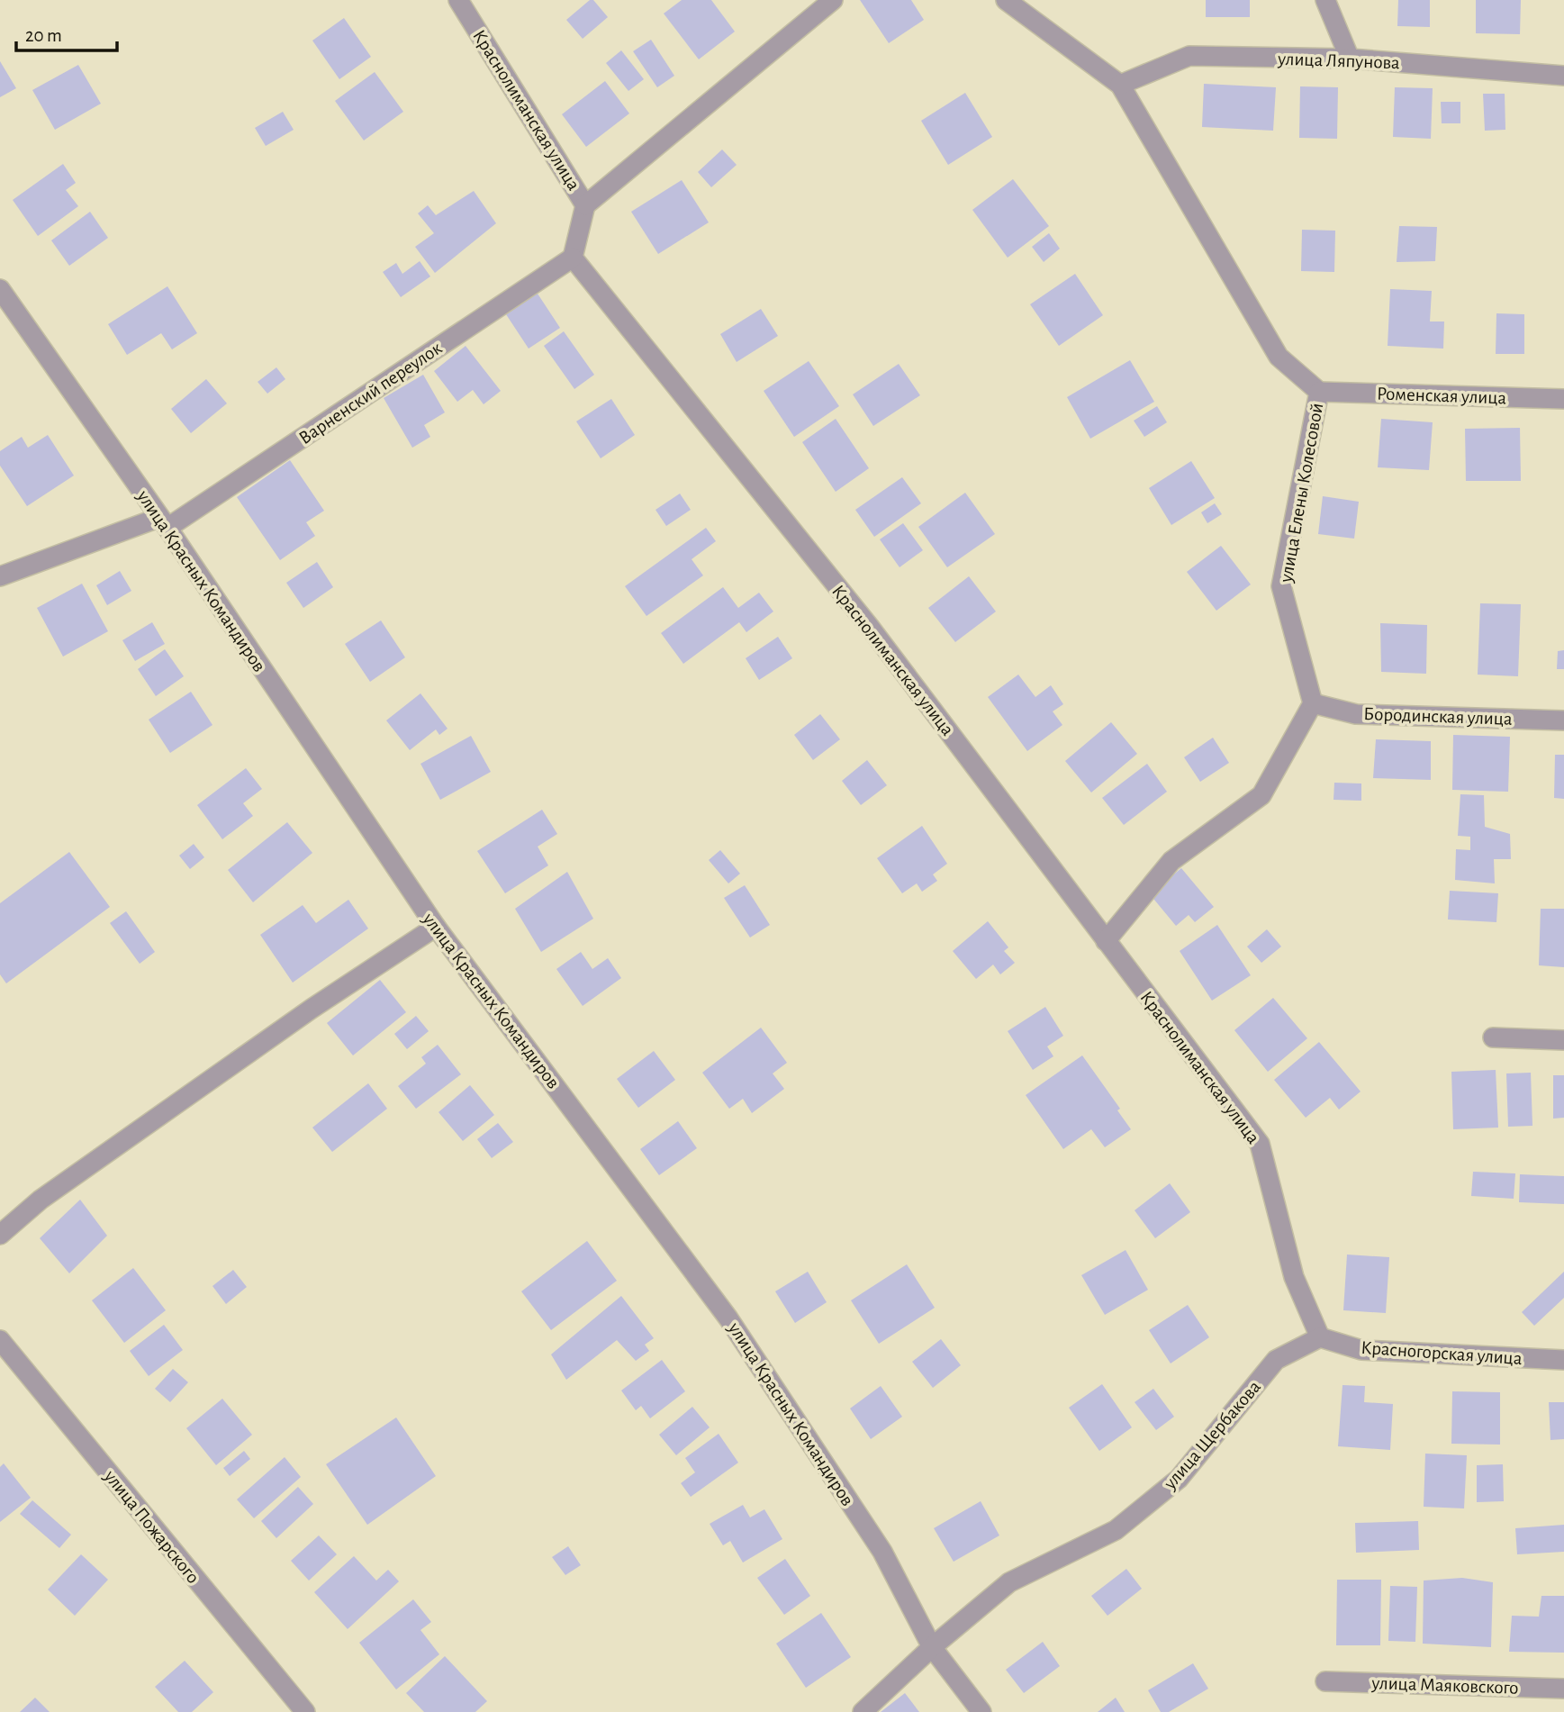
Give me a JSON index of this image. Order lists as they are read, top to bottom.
{
  "streets": {
    "street": [
      "улица Ляпунова",
      "Краснолиманская улица",
      "Варненский переулок",
      "Роменская улица",
      "улица Елены Колесовой",
      "улица Красных Командиров",
      "Бородинская улица",
      "Красногорская улица",
      "улица Щербакова",
      "улица Пожарского",
      "улица Маяковского"
    ]
  },
  "crossings": [
    ["улица Ляпунова", "улица Елены Колесовой"],
    ["Краснолиманская улица", "Варненский переулок"],
    ["Краснолиманская улица", "Красногорская улица"],
    ["Краснолиманская улица", "улица Щербакова"],
    ["Варненский переулок", "улица Красных Командиров"],
    ["Роменская улица", "улица Елены Колесовой"],
    ["улица Елены Колесовой", "Бородинская улица"],
    ["улица Красных Командиров", "улица Щербакова"],
    ["Красногорская улица", "улица Щербакова"]
  ],
  "scale_bar": "20 m"
}
